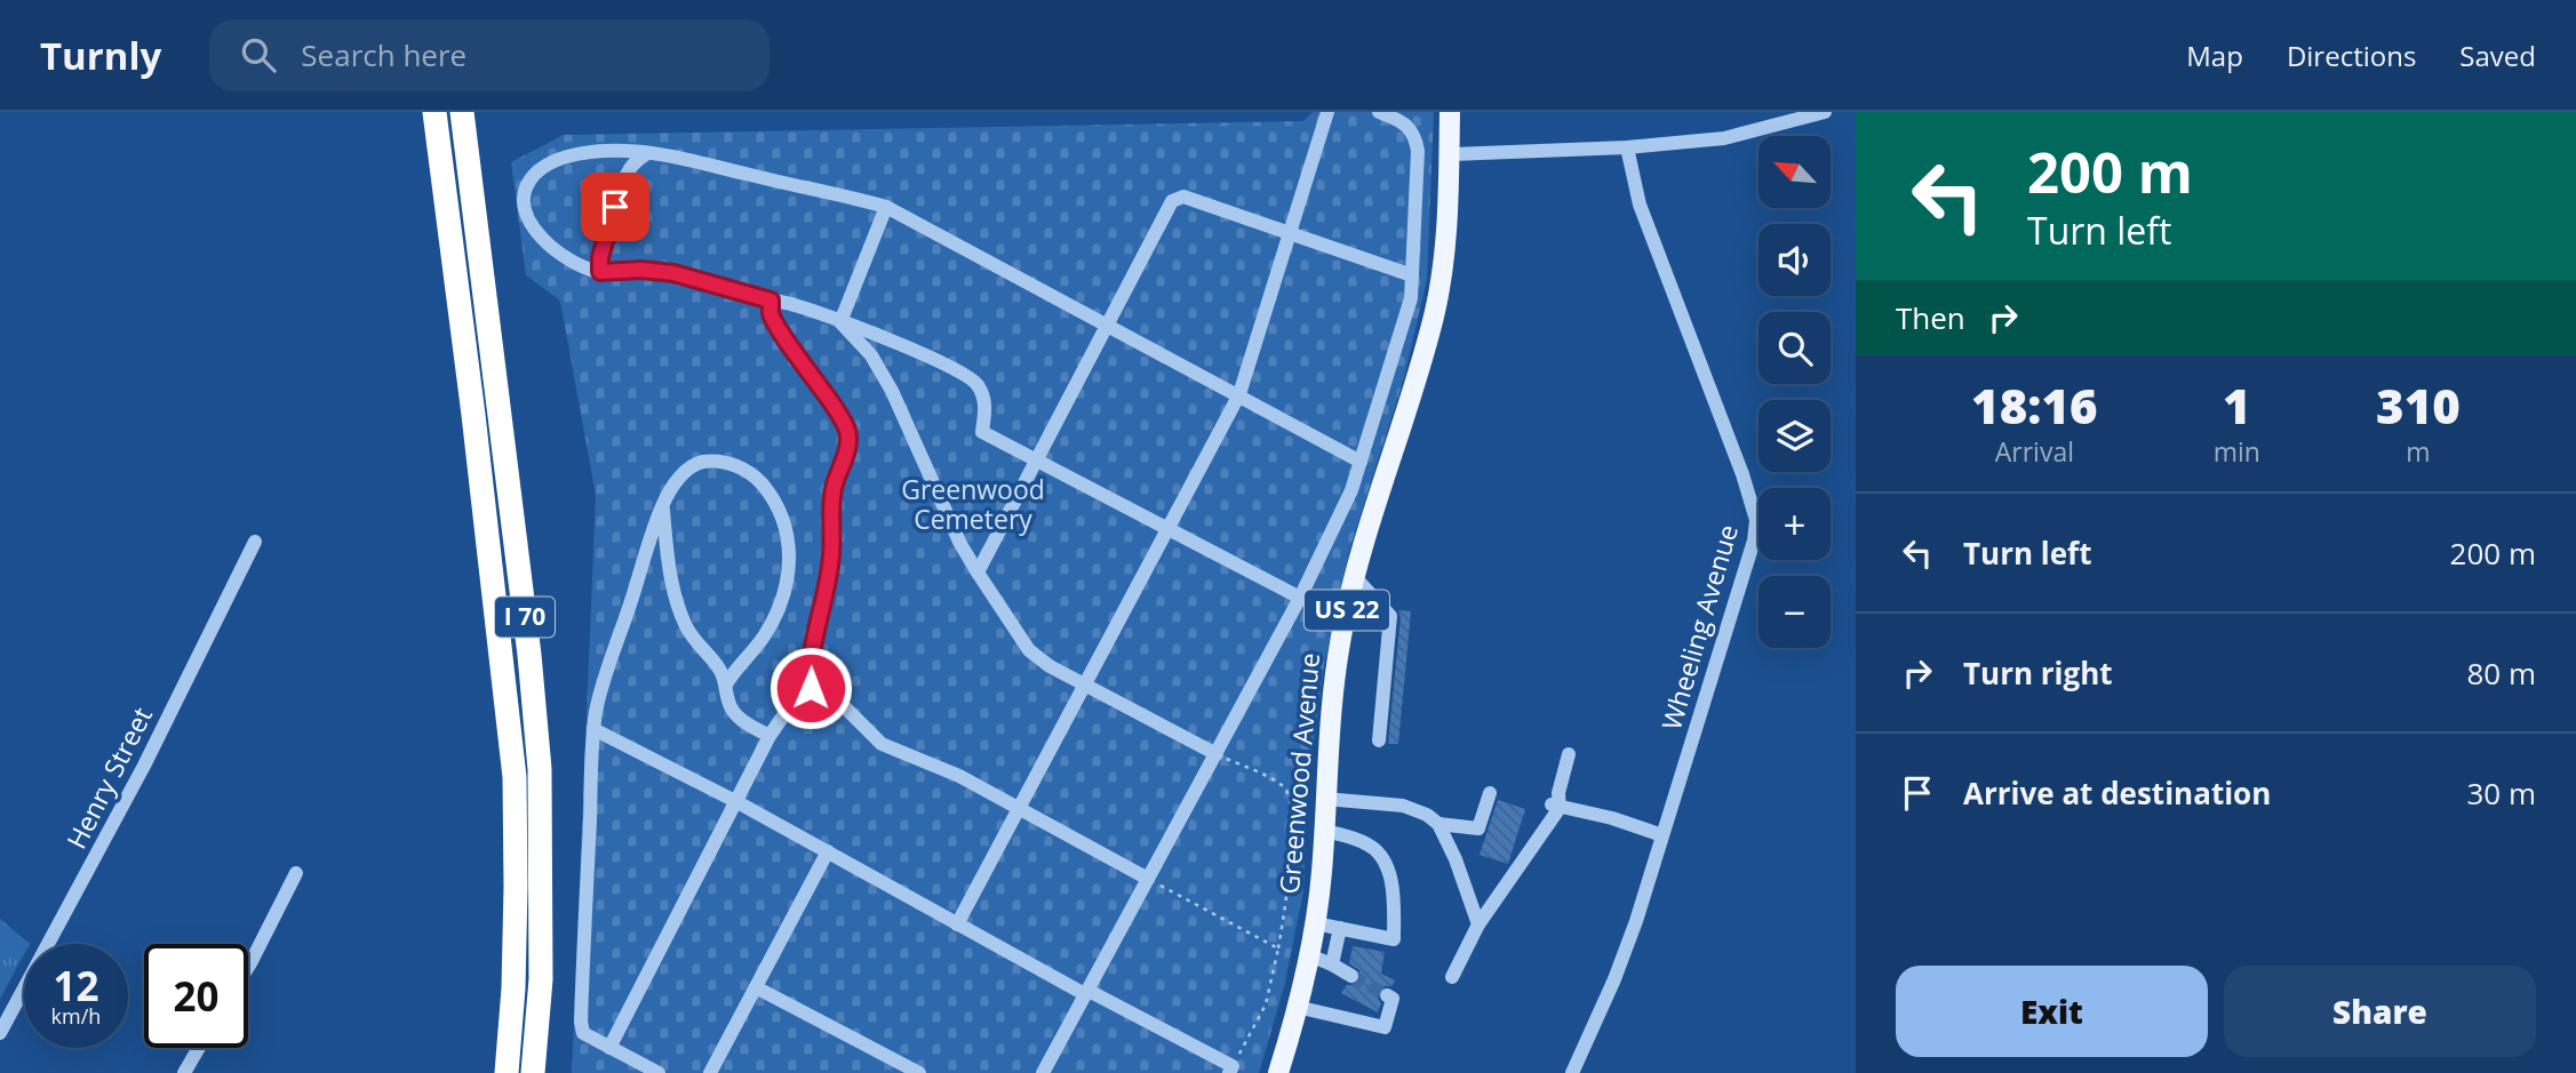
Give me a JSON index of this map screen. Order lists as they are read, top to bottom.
{
  "streets": {
    "highway": ["I 70"],
    "main road": ["US 22", "Greenwood Avenue"],
    "street": ["Wheeling Avenue", "Henry Street"]
  },
  "crossings": [
    ["US 22", "Greenwood Avenue"]
  ],
  "parks": ["Greenwood Cemetery"],
  "north": "top left",
  "page": {
    "header": "Turnly",
    "search": "Search here",
    "nav": ["Map", "Directions", "Saved"],
    "turn": ["200 m", "Turn left"],
    "map_buttons": ["+", "−"],
    "then": "Then",
    "eta": [
      "18:16",
      "Arrival",
      "1",
      "min",
      "310",
      "m"
    ],
    "list": [
      {
        "name": "Turn left",
        "value": "200 m"
      },
      {
        "name": "Turn right",
        "value": "80 m"
      },
      {
        "name": "Arrive at destination",
        "value": "30 m"
      }
    ],
    "speed": "12 km/h",
    "limit": "20",
    "buttons": ["Exit", "Share"]
  }
}
